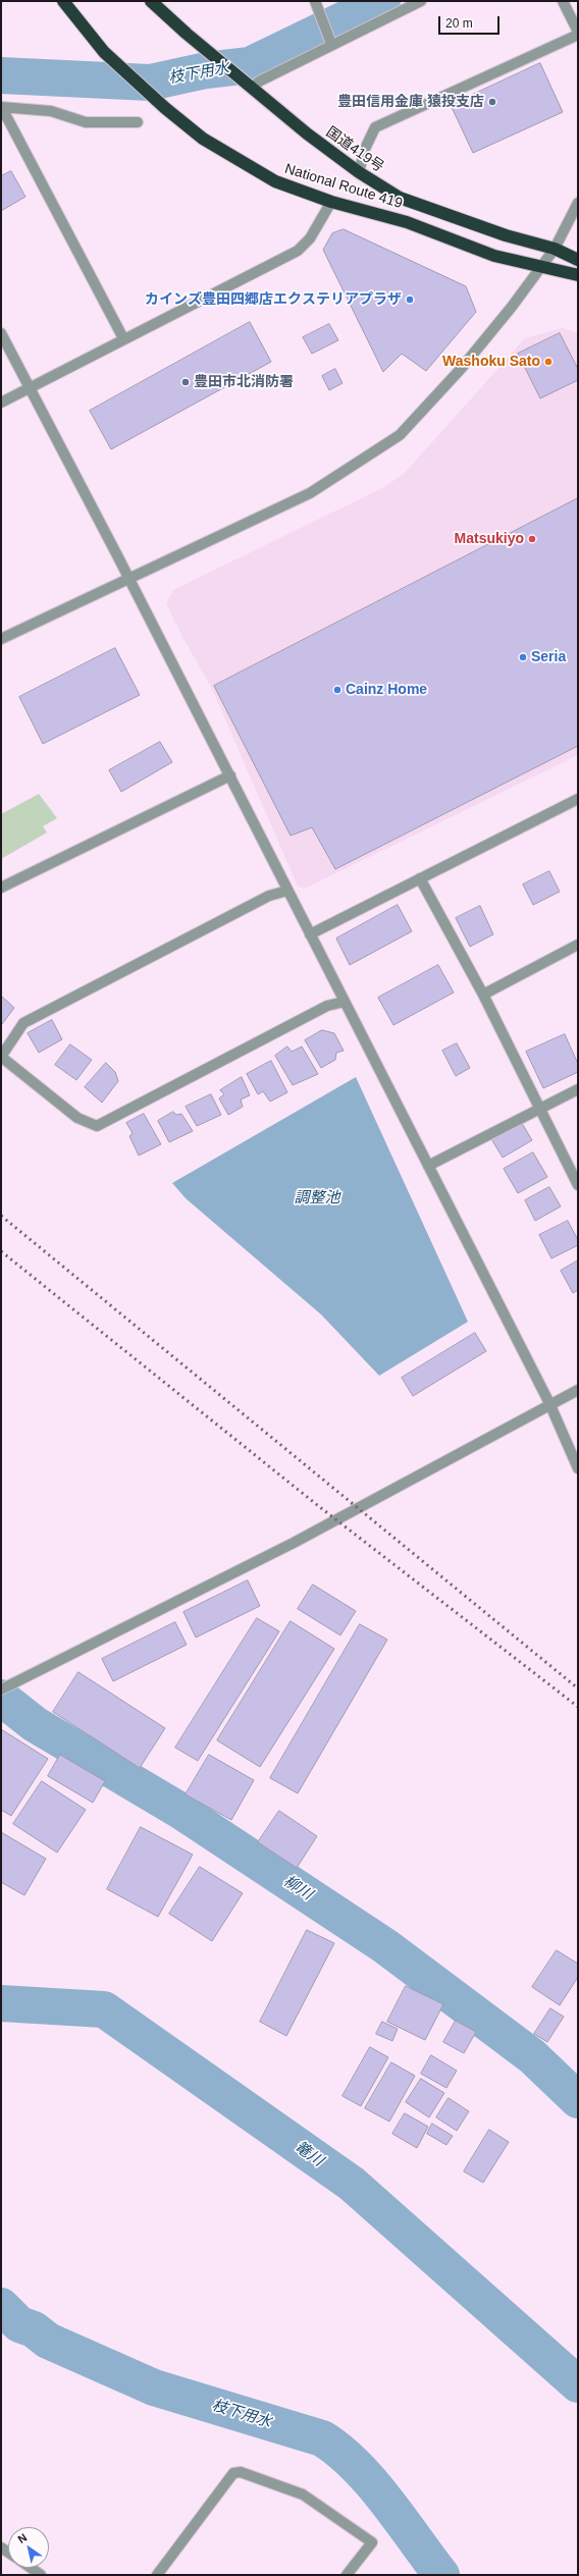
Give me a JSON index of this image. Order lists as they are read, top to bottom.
{
  "streets": {
    "highway": ["国道419号", "National Route 419"]
  },
  "water": [
    "枝下用水",
    "調整池",
    "柳川",
    "篭川"
  ],
  "places": [
    "豊田信用金庫 猿投支店",
    "カインズ豊田四郷店エクステリアプラザ",
    "Washoku Sato",
    "豊田市北消防署",
    "Matsukiyo",
    "Seria",
    "Cainz Home"
  ],
  "scale_bar": "20 m",
  "north": "top left"
}
